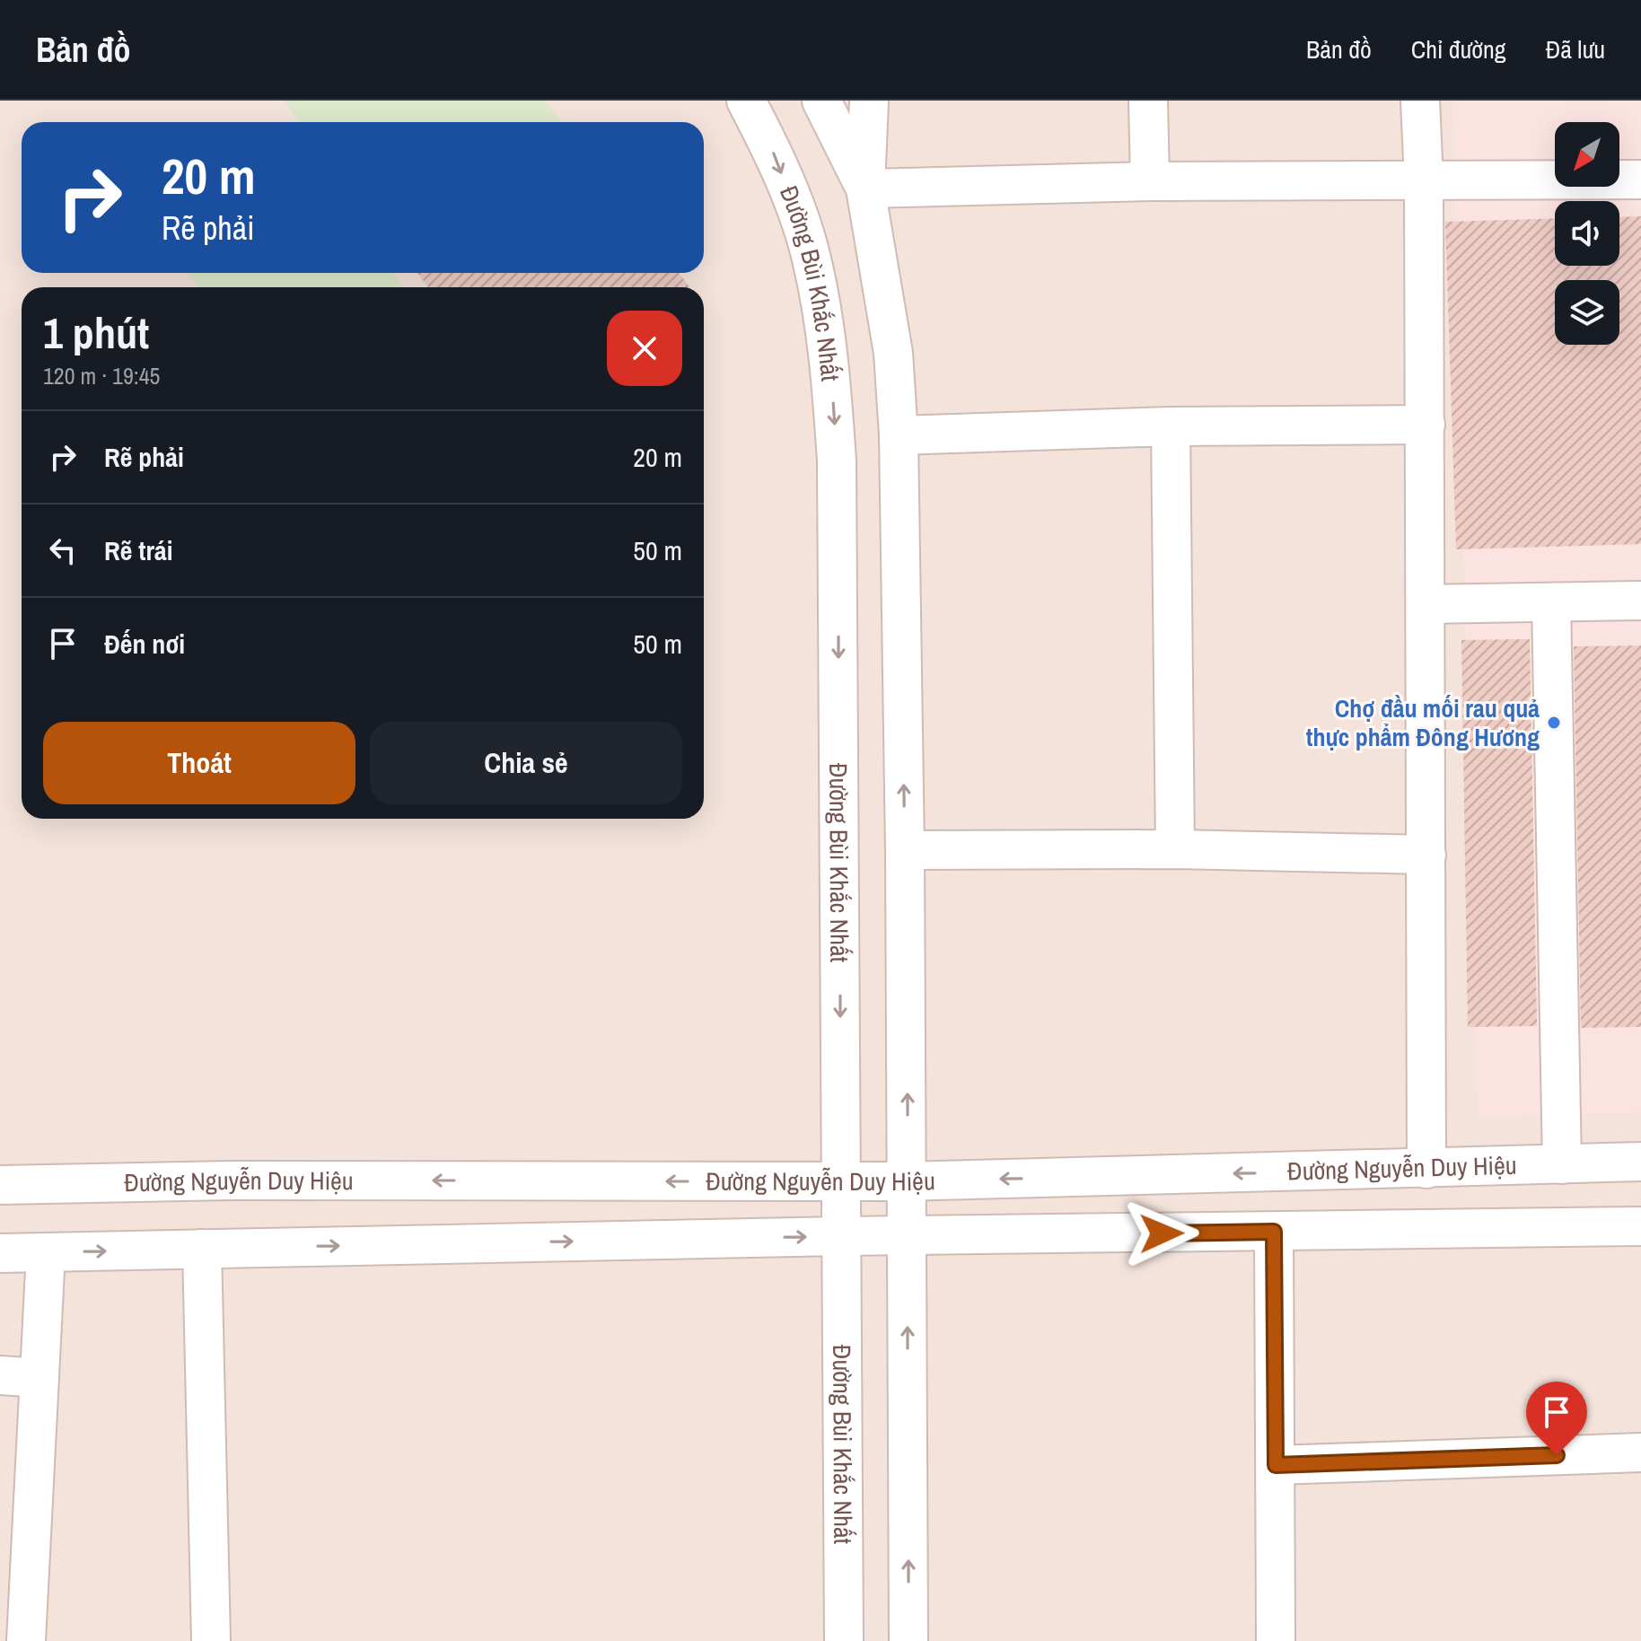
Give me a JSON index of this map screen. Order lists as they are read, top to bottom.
{
  "streets": {
    "street": ["Đường Bùi Khắc Nhất", "Đường Nguyễn Duy Hiệu"]
  },
  "crossings": [
    ["Đường Bùi Khắc Nhất", "Đường Nguyễn Duy Hiệu"]
  ],
  "places": ["Chợ đầu mối rau quả thực phẩm Đông Hương"],
  "north": "bottom left",
  "page": {
    "header": "Bản đồ",
    "nav": ["Bản đồ", "Chỉ đường", "Đã lưu"],
    "turn": ["20 m", "Rẽ phải"],
    "heading": ["1 phút", "120 m · 19:45"],
    "list": [
      {
        "name": "Rẽ phải",
        "value": "20 m"
      },
      {
        "name": "Rẽ trái",
        "value": "50 m"
      },
      {
        "name": "Đến nơi",
        "value": "50 m"
      }
    ],
    "buttons": ["Thoát", "Chia sẻ"]
  }
}
